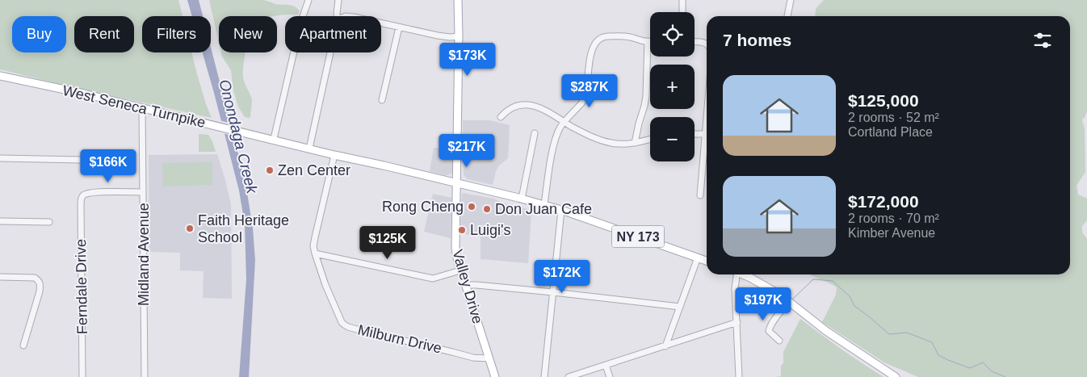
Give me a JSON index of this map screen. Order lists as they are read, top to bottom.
{
  "streets": {
    "main road": ["West Seneca Turnpike", "NY 173", "Valley Drive"],
    "street": ["Midland Avenue", "Ferndale Drive", "Milburn Drive"]
  },
  "crossings": [
    ["West Seneca Turnpike", "Midland Avenue"],
    ["West Seneca Turnpike", "Valley Drive"],
    ["West Seneca Turnpike", "Milburn Drive"],
    ["Midland Avenue", "Ferndale Drive"],
    ["Valley Drive", "Milburn Drive"]
  ],
  "water": ["Onondaga Creek"],
  "places": [
    "Zen Center",
    "Rong Cheng",
    "Don Juan Cafe",
    "Faith Heritage School",
    "Luigi's"
  ],
  "page": {
    "map_buttons": ["+", "−"],
    "chip": [
      "Buy",
      "Rent",
      "Filters",
      "New",
      "Apartment"
    ],
    "heading": "7 homes",
    "price": [
      "$173K",
      "$287K",
      "$217K",
      "$166K",
      "$125K",
      "$172K",
      "$197K"
    ],
    "list": [
      {
        "name": "$125,000",
        "note": "2 rooms · 52 m² · Cortland Place"
      },
      {
        "name": "$172,000",
        "note": "2 rooms · 70 m² · Kimber Avenue"
      }
    ]
  }
}
